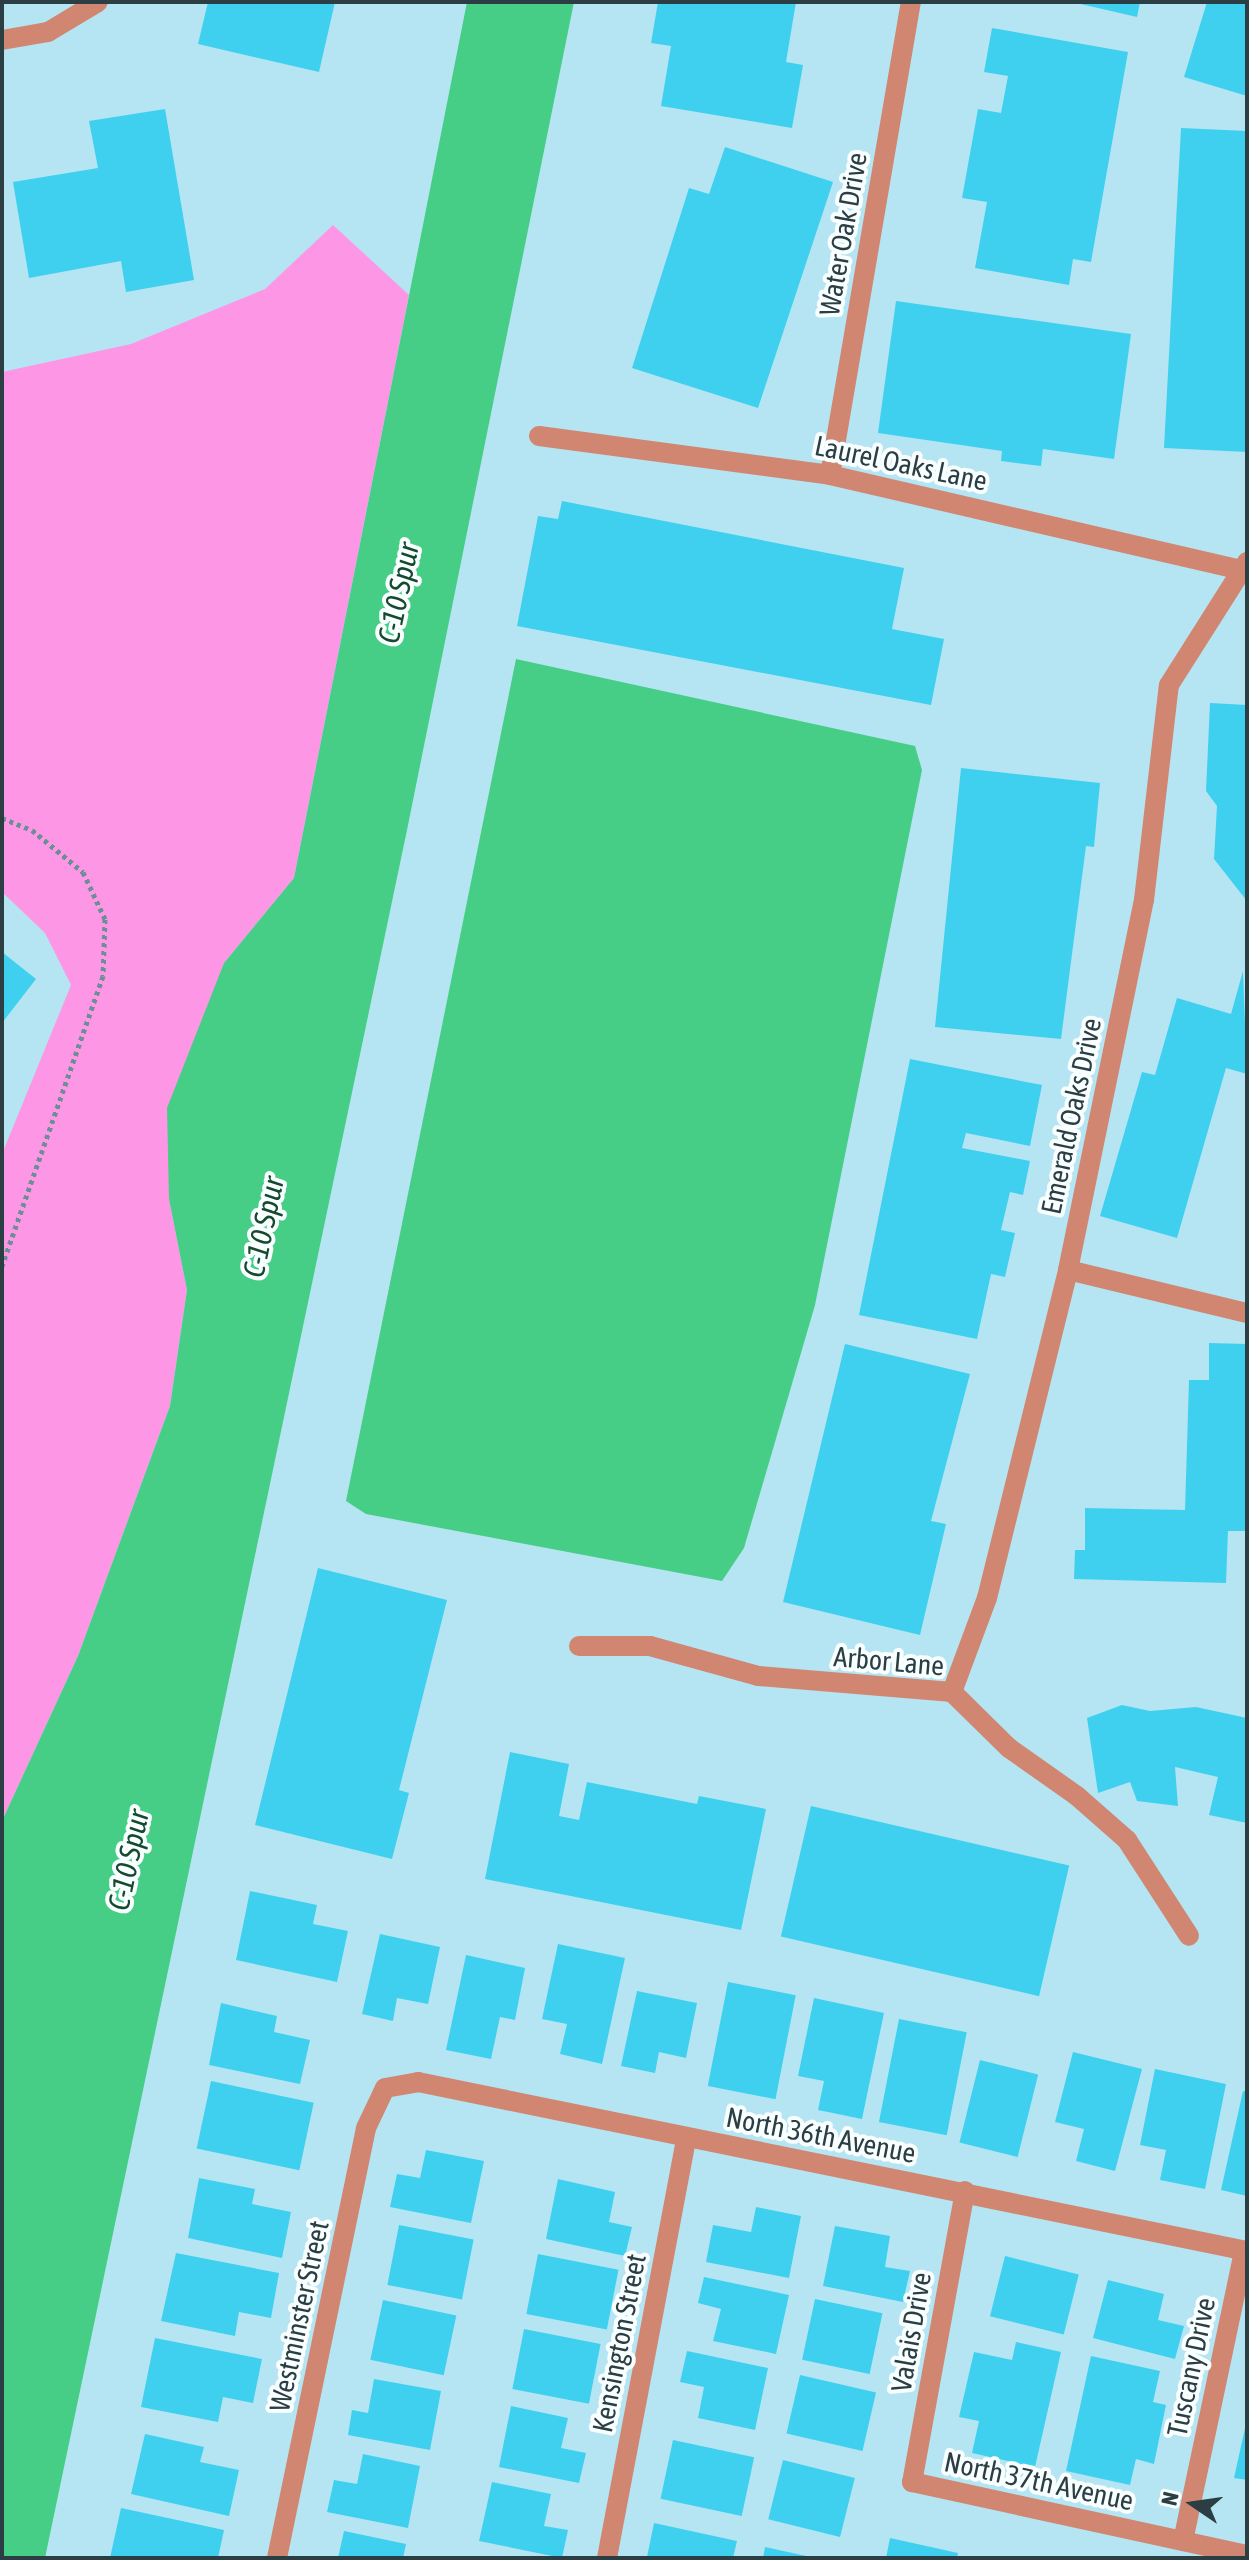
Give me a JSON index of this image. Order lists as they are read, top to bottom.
{
  "streets": {
    "street": [
      "Water Oak Drive",
      "Laurel Oaks Lane",
      "Emerald Oaks Drive",
      "Arbor Lane",
      "North 36th Avenue",
      "Westminster Street",
      "Valais Drive",
      "Kensington Street",
      "Tuscany Drive",
      "North 37th Avenue"
    ]
  },
  "crossings": [
    ["Water Oak Drive", "Laurel Oaks Lane"],
    ["Laurel Oaks Lane", "Emerald Oaks Drive"],
    ["Emerald Oaks Drive", "Arbor Lane"],
    ["North 36th Avenue", "Westminster Street"],
    ["North 36th Avenue", "Valais Drive"],
    ["North 36th Avenue", "Kensington Street"],
    ["North 36th Avenue", "Tuscany Drive"],
    ["Valais Drive", "North 37th Avenue"],
    ["Tuscany Drive", "North 37th Avenue"]
  ],
  "water": ["C-10 Spur"],
  "north": "left"
}
